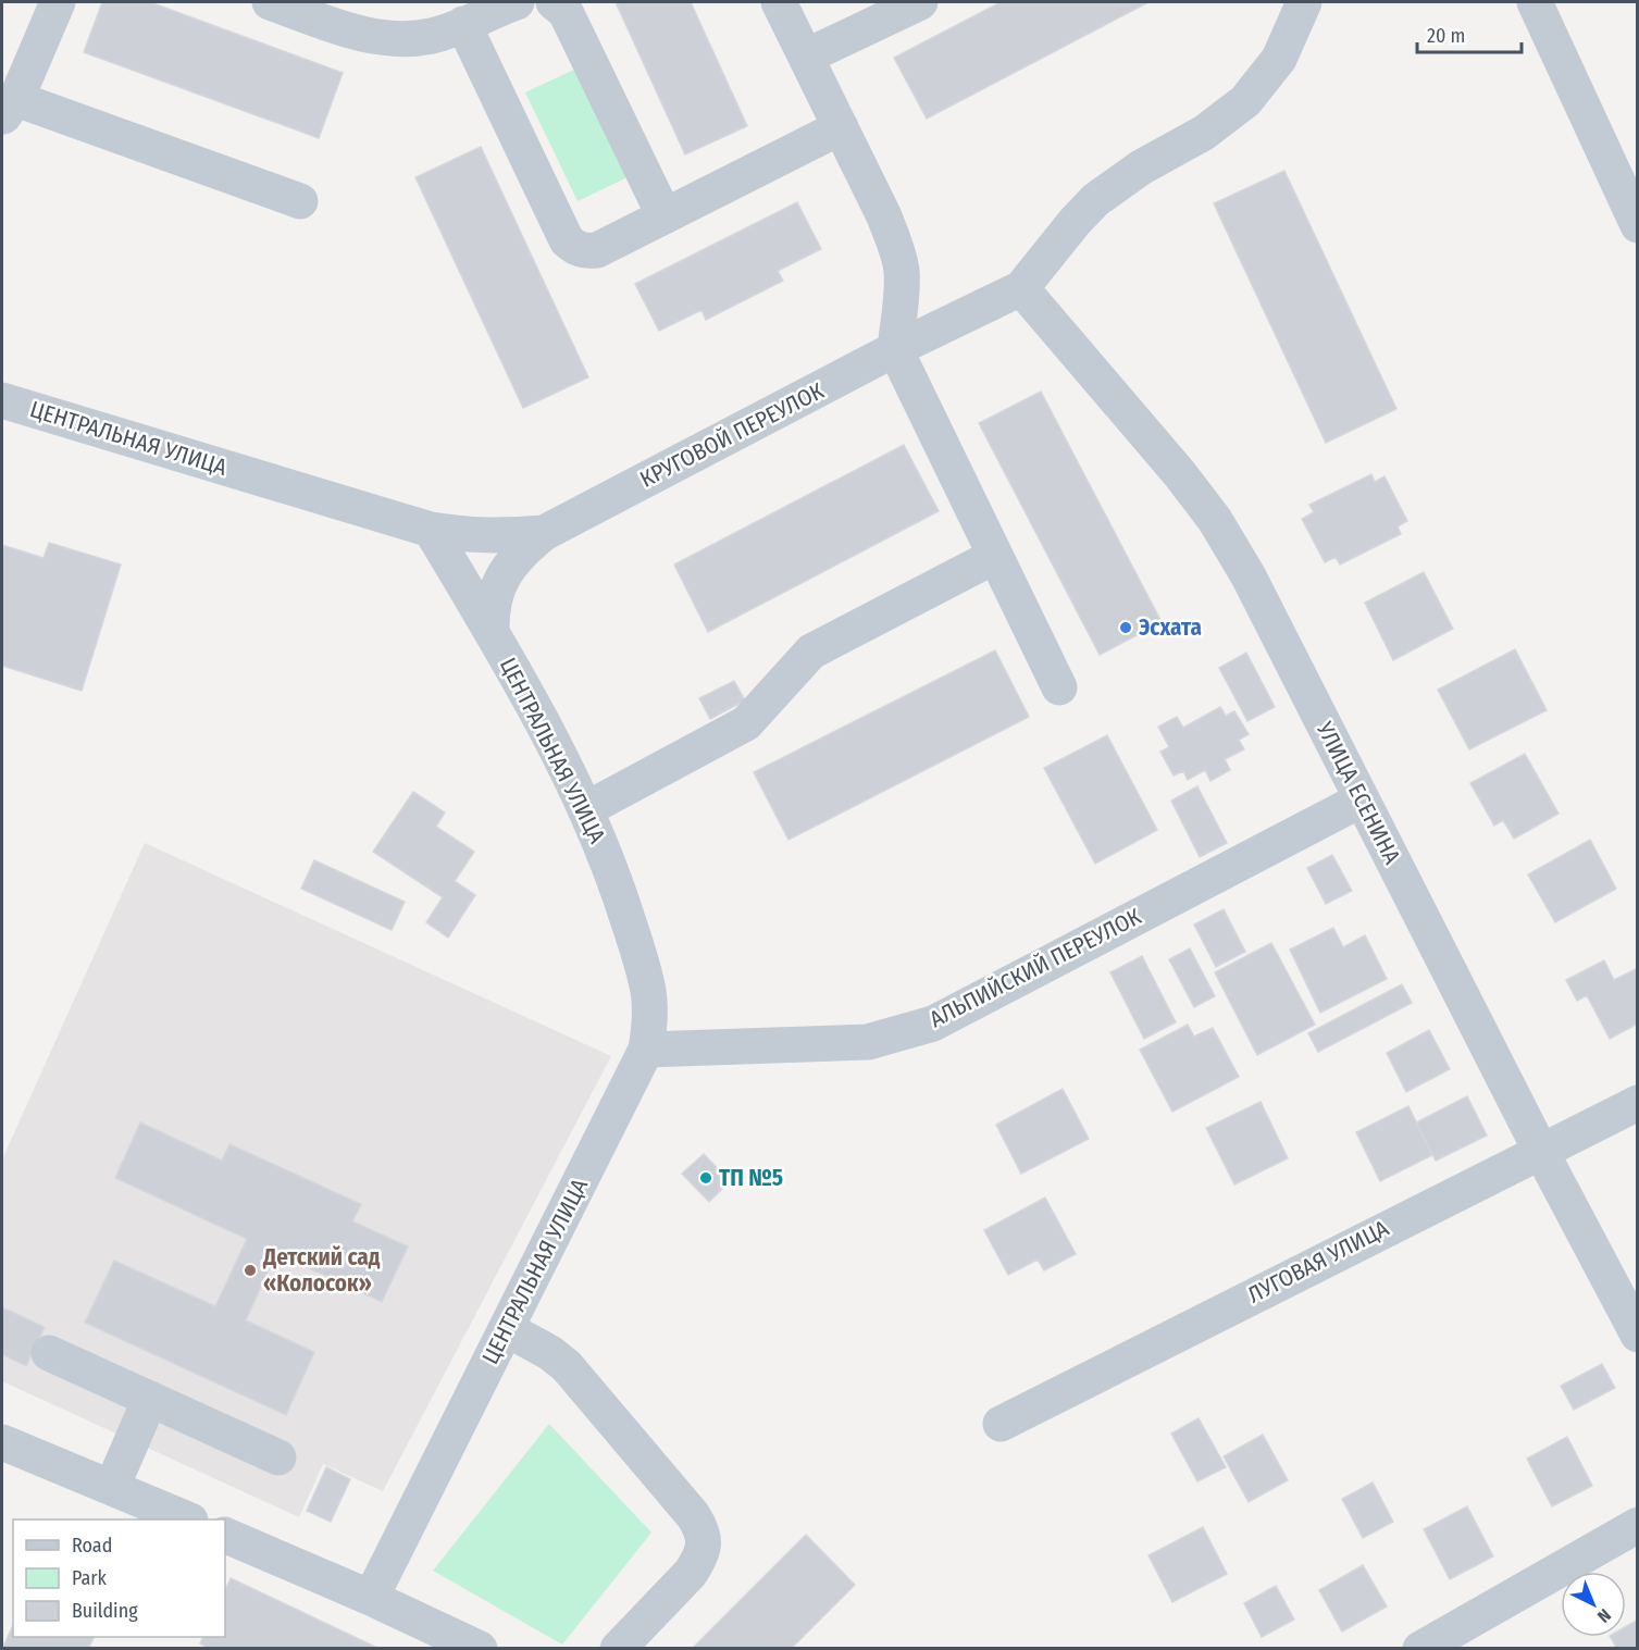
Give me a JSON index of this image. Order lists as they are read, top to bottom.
{
  "streets": {
    "street": [
      "КРУГОВОЙ ПЕРЕУЛОК",
      "ЦЕНТРАЛЬНАЯ УЛИЦА",
      "УЛИЦА ЕСЕНИНА",
      "АЛЬПИЙСКИЙ ПЕРЕУЛОК",
      "ЛУГОВАЯ УЛИЦА"
    ]
  },
  "crossings": [
    ["КРУГОВОЙ ПЕРЕУЛОК", "ЦЕНТРАЛЬНАЯ УЛИЦА"],
    ["КРУГОВОЙ ПЕРЕУЛОК", "УЛИЦА ЕСЕНИНА"],
    ["ЦЕНТРАЛЬНАЯ УЛИЦА", "АЛЬПИЙСКИЙ ПЕРЕУЛОК"],
    ["УЛИЦА ЕСЕНИНА", "АЛЬПИЙСКИЙ ПЕРЕУЛОК"],
    ["УЛИЦА ЕСЕНИНА", "ЛУГОВАЯ УЛИЦА"]
  ],
  "places": ["Эсхата", "ТП №5", "Детский сад «Колосок»"],
  "legend": ["Road", "Park", "Building"],
  "scale_bar": "20 m",
  "north": "bottom right"
}
